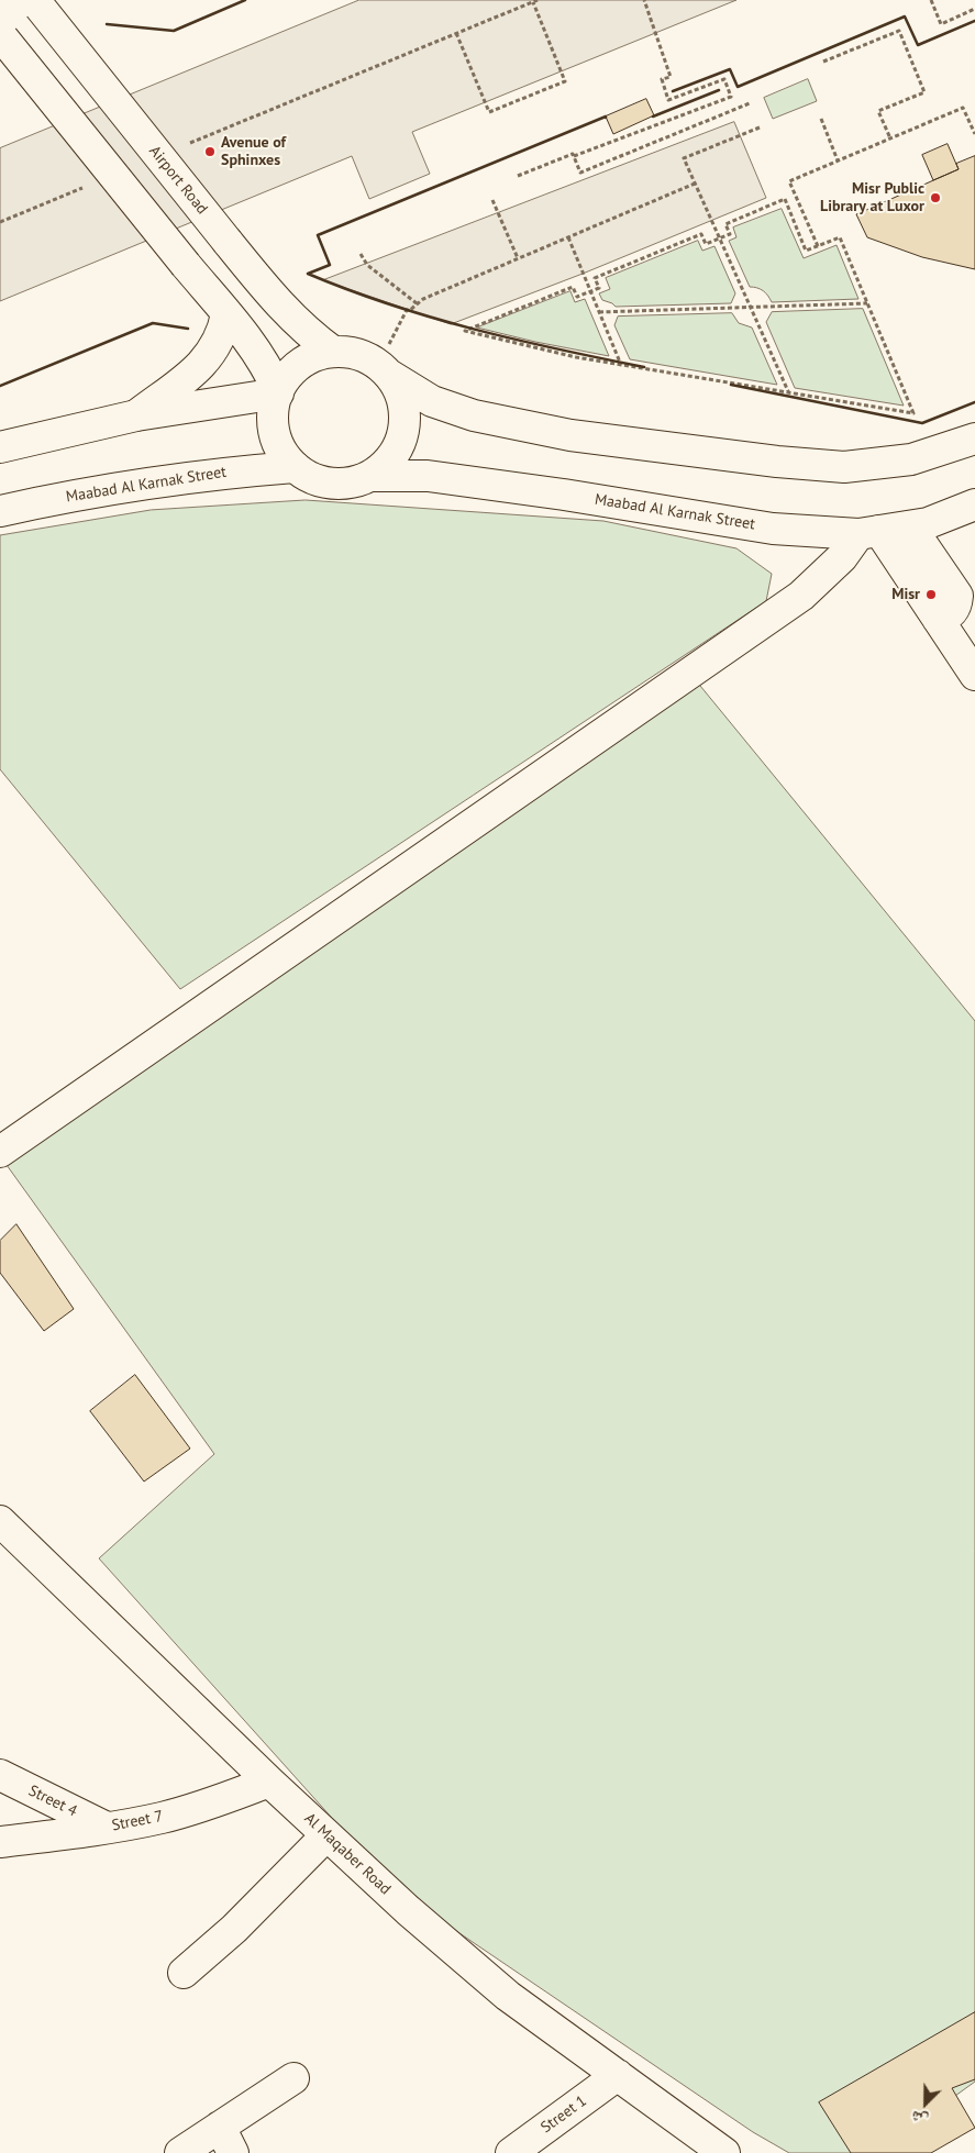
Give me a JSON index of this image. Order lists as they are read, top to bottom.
{
  "streets": {
    "street": [
      "Airport Road",
      "Maabad Al Karnak Street",
      "Street 4",
      "Street 7",
      "Al Maqaber Road",
      "Street 1"
    ]
  },
  "crossings": [
    ["Airport Road", "Maabad Al Karnak Street"],
    ["Street 4", "Street 7"],
    ["Street 7", "Al Maqaber Road"],
    ["Al Maqaber Road", "Street 1"]
  ],
  "places": ["Avenue of Sphinxes", "Misr Public Library at Luxor", "Misr"],
  "north": "bottom left"
}
